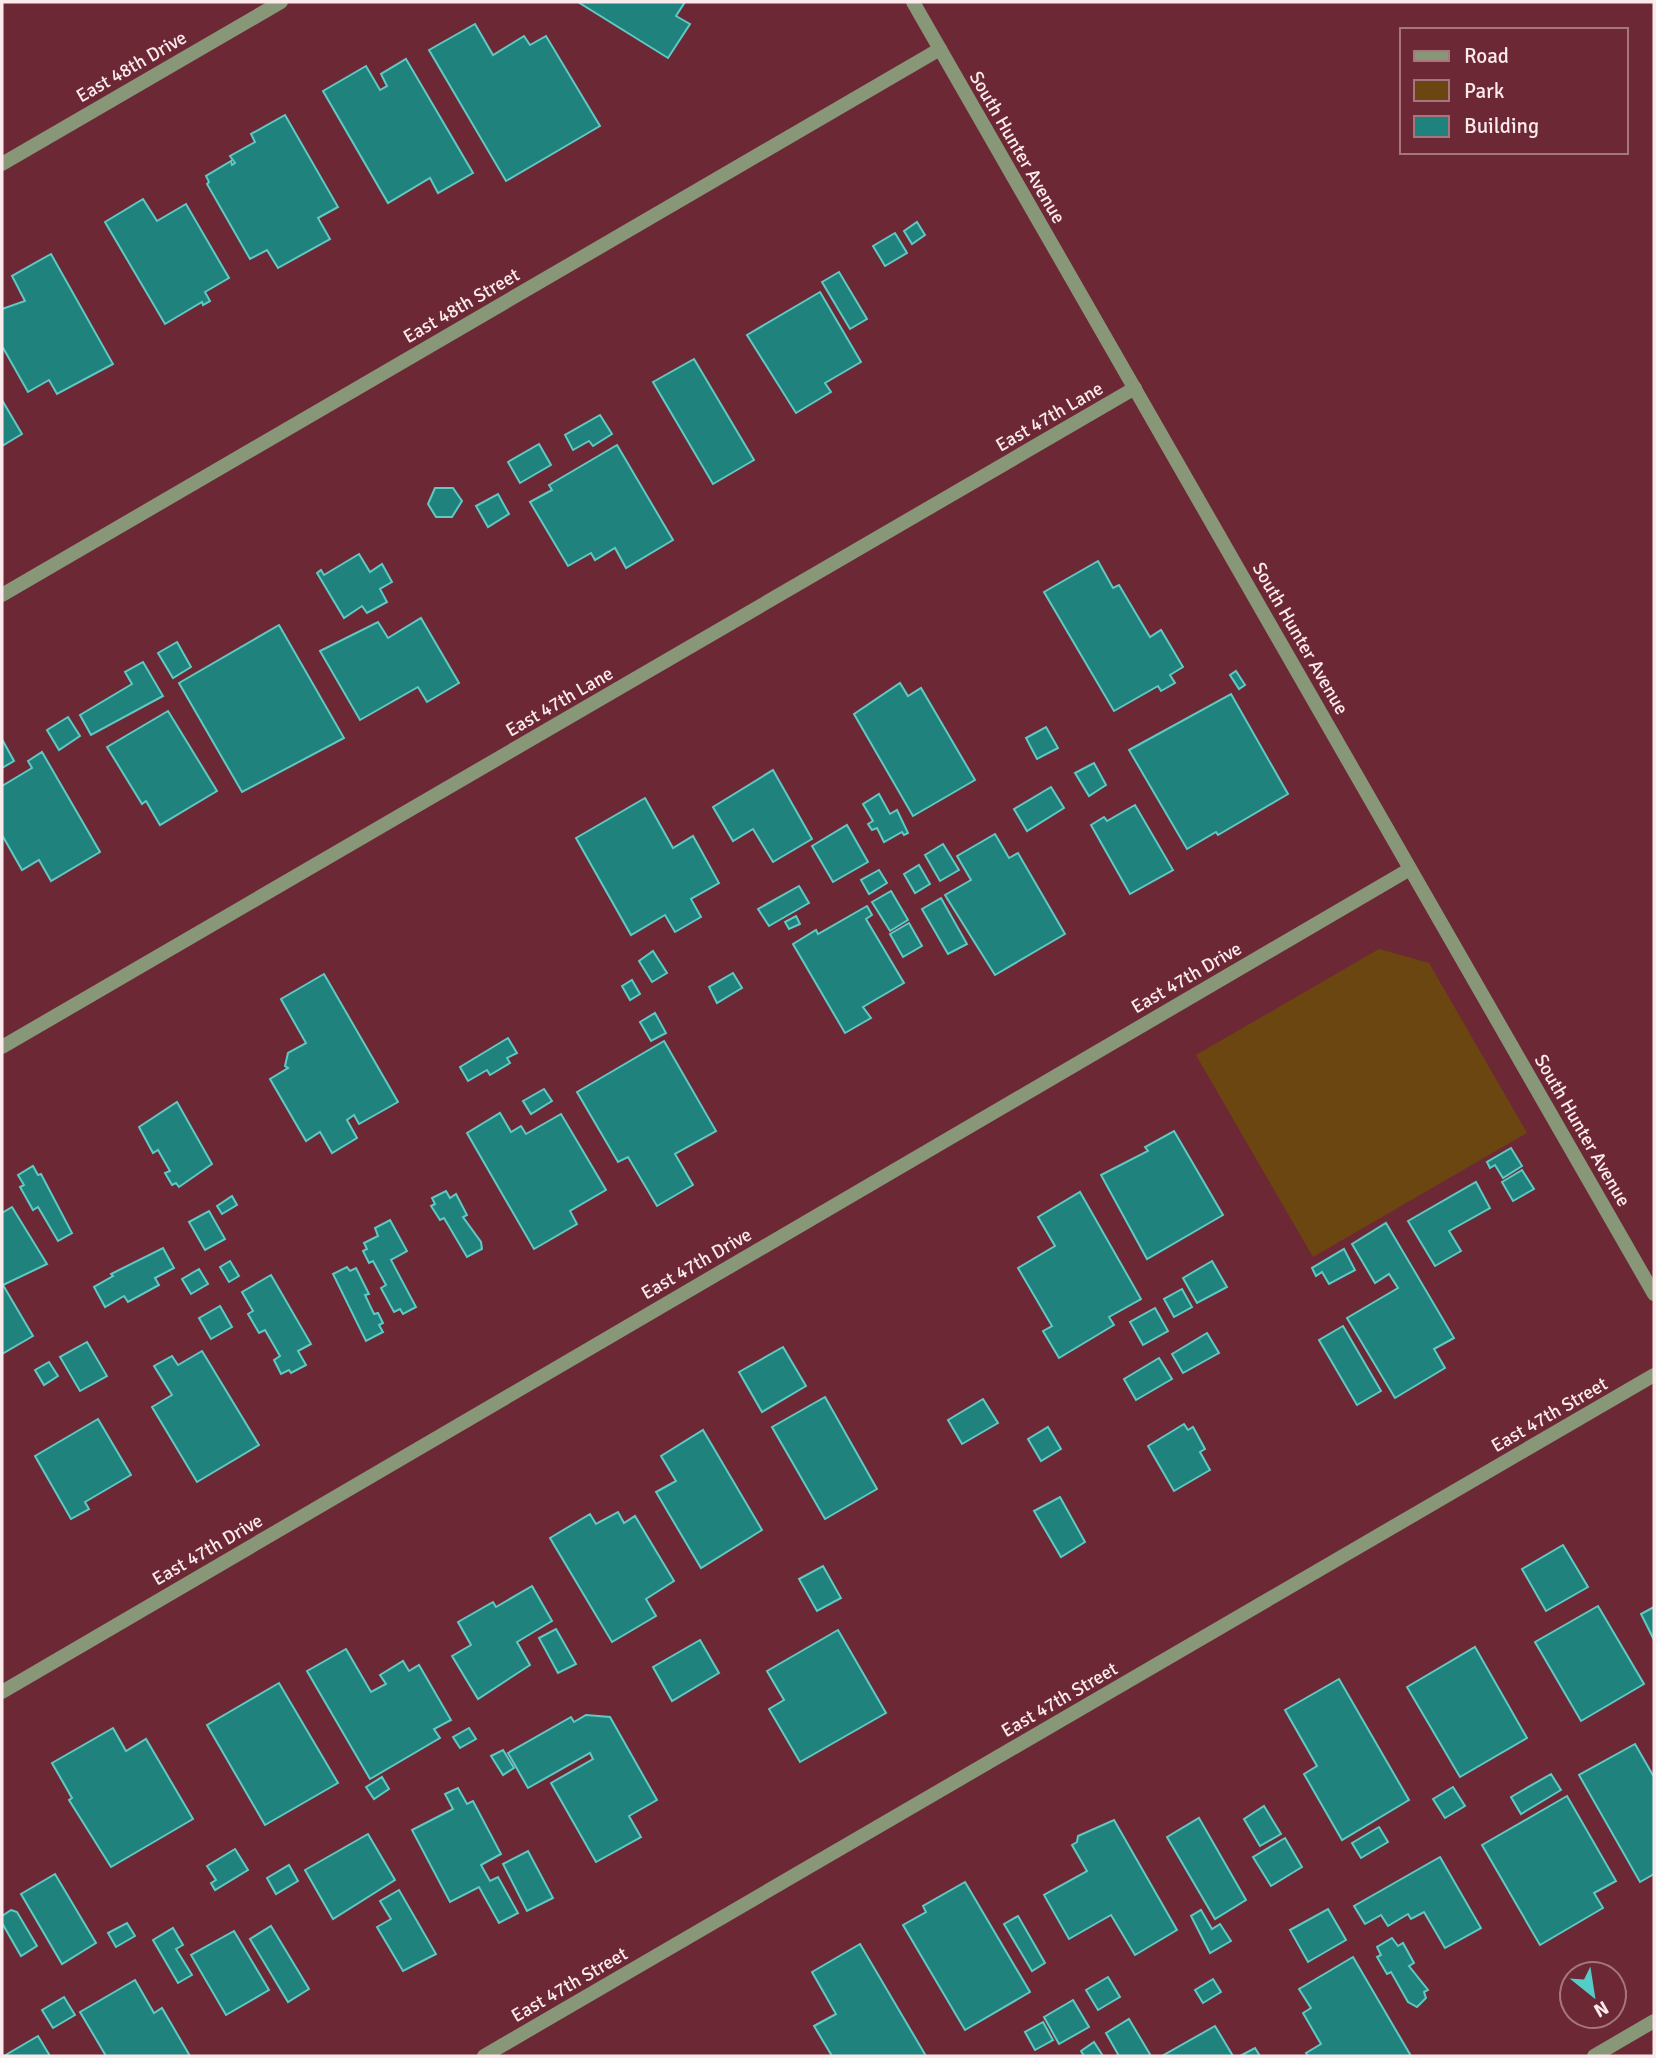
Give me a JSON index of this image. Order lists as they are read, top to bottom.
{
  "streets": {
    "street": [
      "East 48th Drive",
      "South Hunter Avenue",
      "East 48th Street",
      "East 47th Lane",
      "East 47th Drive",
      "East 47th Street"
    ]
  },
  "crossings": [
    ["South Hunter Avenue", "East 48th Street"],
    ["South Hunter Avenue", "East 47th Lane"],
    ["South Hunter Avenue", "East 47th Drive"]
  ],
  "legend": ["Road", "Park", "Building"],
  "north": "bottom right"
}
